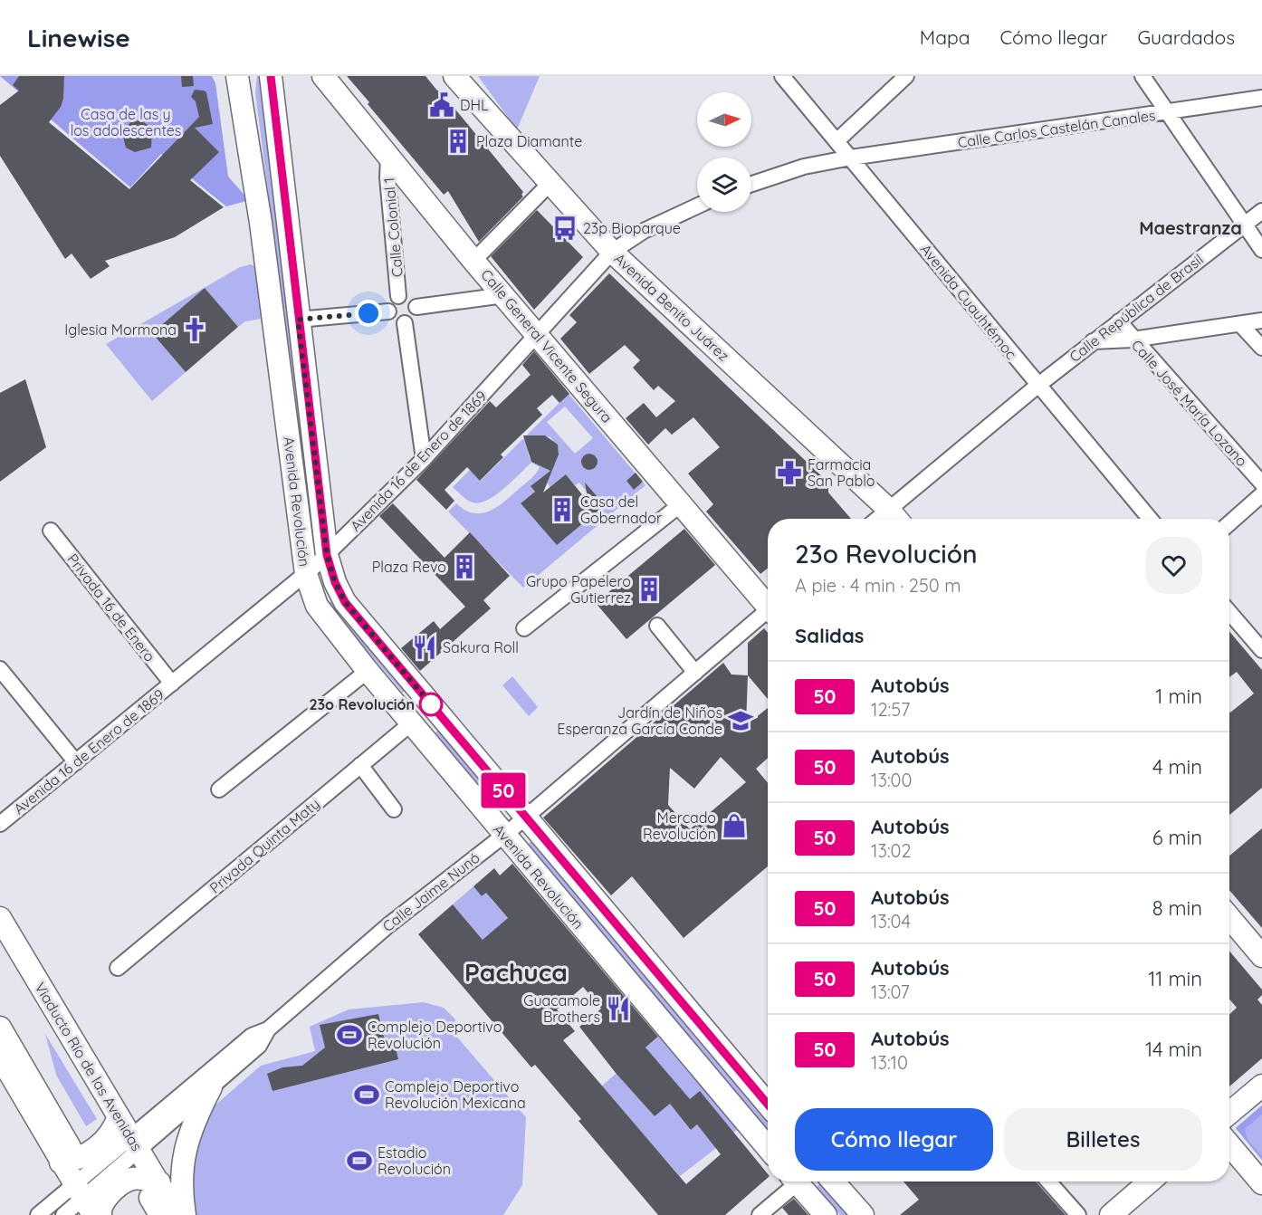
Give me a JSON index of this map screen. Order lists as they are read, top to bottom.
{
  "streets": {
    "main road": [
      "Avenida Benito Juárez",
      "Calle General Vicente Segura",
      "Avenida Revolución",
      "Viaducto Río de las Avenidas"
    ],
    "street": [
      "Calle Carlos Castelán Canales",
      "Calle Colonial 1",
      "Avenida Cuauhtémoc",
      "Calle República de Brasil",
      "Calle José María Lozano",
      "Avenida 16 de Enero de 1869",
      "Privada 16 de Enero",
      "Privada Quinta Maty",
      "Calle Jaime Nunó"
    ]
  },
  "crossings": [
    ["Calle Carlos Castelán Canales", "Avenida Cuauhtémoc"],
    ["Calle Colonial 1", "Calle General Vicente Segura"],
    ["Avenida Cuauhtémoc", "Calle República de Brasil"],
    ["Avenida Benito Juárez", "Calle República de Brasil"],
    ["Avenida Benito Juárez", "Avenida 16 de Enero de 1869"],
    ["Calle República de Brasil", "Calle José María Lozano"],
    ["Calle General Vicente Segura", "Avenida 16 de Enero de 1869"],
    ["Avenida 16 de Enero de 1869", "Avenida Revolución"],
    ["Avenida 16 de Enero de 1869", "Privada 16 de Enero"],
    ["Avenida Revolución", "Privada Quinta Maty"],
    ["Avenida Revolución", "Calle Jaime Nunó"],
    ["Calle Jaime Nunó", "Viaducto Río de las Avenidas"]
  ],
  "districts": ["Maestranza", "Pachuca"],
  "parks": ["Casa de las y los adolescentes"],
  "places": {
    "public building": ["DHL"],
    "building": [
      "Plaza Diamante",
      "Casa del Gobernador",
      "Plaza Revo",
      "Grupo Papelero Gutierrez"
    ],
    "bus stop": ["23p Bioparque"],
    "church": ["Iglesia Mormona"],
    "pharmacy": ["Farmacia San Pablo"],
    "restaurant": ["Sakura Roll", "Guacamole Brothers"],
    "other": ["23o Revolución"],
    "school or university": ["Jardín de Niños Esperanza García Conde"],
    "shop": ["Mercado Revolución"],
    "sports": ["Complejo Deportivo Revolución", "Complejo Deportivo Revolución Mexicana", "Estadio Revolución"]
  },
  "lines": ["bus line 50"],
  "north": "right",
  "page": {
    "header": "Linewise",
    "nav": ["Mapa", "Cómo llegar", "Guardados"],
    "on_map": "50",
    "heading": [
      ["23o Revolución", "A pie · 4 min · 250 m"],
      "Salidas"
    ],
    "list": [
      {
        "mark": "50",
        "name": "Autobús",
        "note": "12:57",
        "value": "1 min"
      },
      {
        "mark": "50",
        "name": "Autobús",
        "note": "13:00",
        "value": "4 min"
      },
      {
        "mark": "50",
        "name": "Autobús",
        "note": "13:02",
        "value": "6 min"
      },
      {
        "mark": "50",
        "name": "Autobús",
        "note": "13:04",
        "value": "8 min"
      },
      {
        "mark": "50",
        "name": "Autobús",
        "note": "13:07",
        "value": "11 min"
      },
      {
        "mark": "50",
        "name": "Autobús",
        "note": "13:10",
        "value": "14 min"
      }
    ],
    "buttons": ["Cómo llegar", "Billetes"]
  }
}
